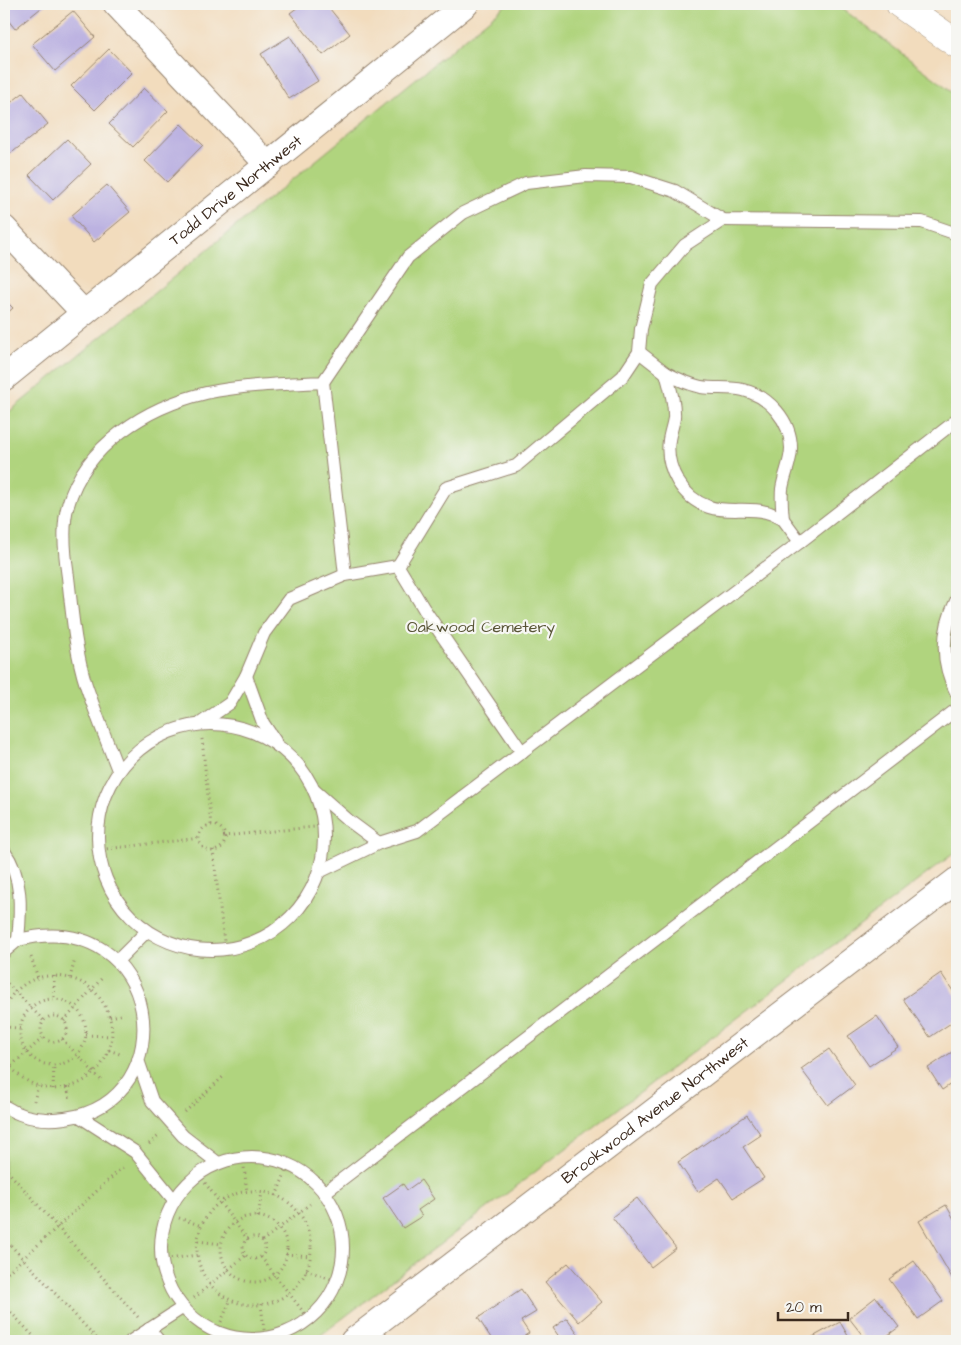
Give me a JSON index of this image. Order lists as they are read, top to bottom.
{
  "streets": {
    "street": ["Todd Drive Northwest", "Brookwood Avenue Northwest"]
  },
  "parks": ["Oakwood Cemetery"],
  "scale_bar": "20 m"
}
